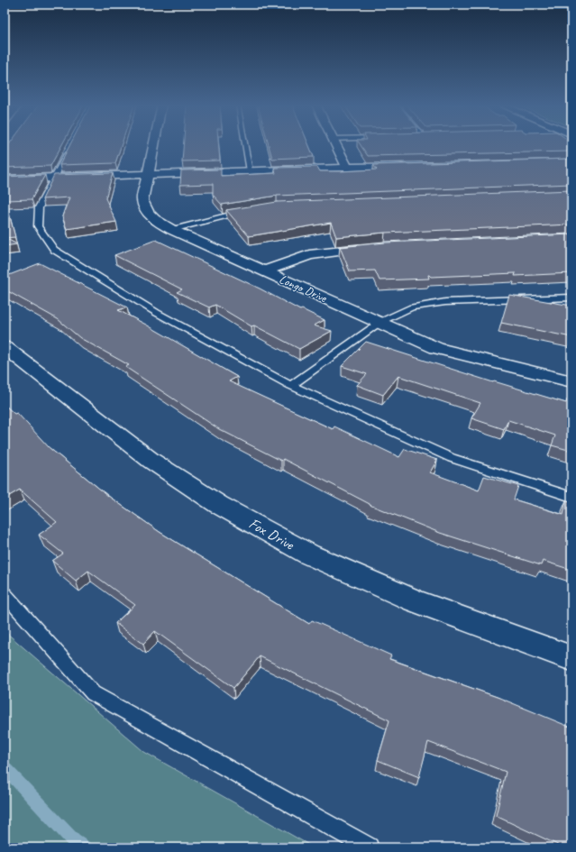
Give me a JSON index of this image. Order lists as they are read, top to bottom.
{
  "streets": {
    "street": ["Longo Drive", "Fox Drive"]
  }
}
